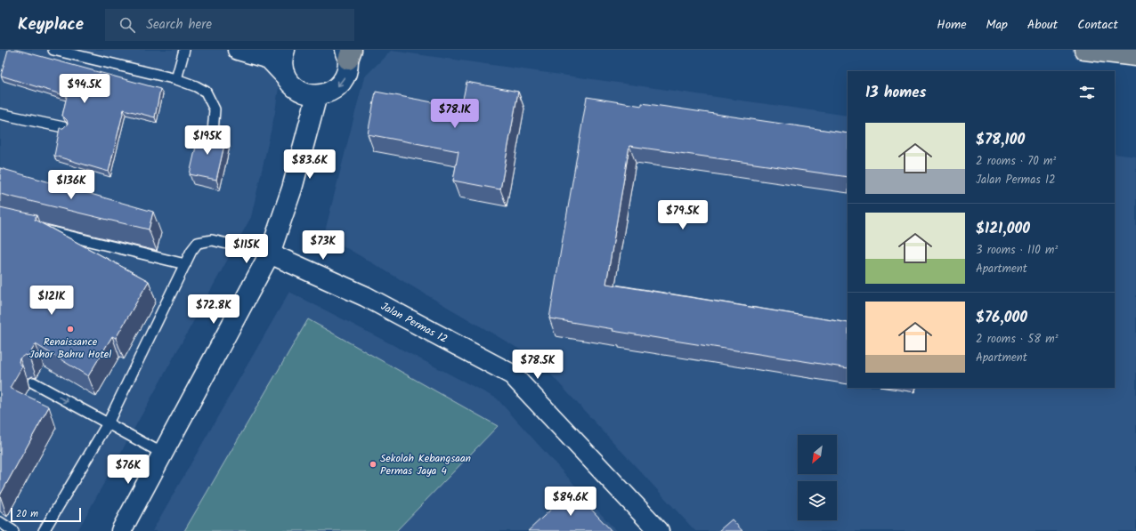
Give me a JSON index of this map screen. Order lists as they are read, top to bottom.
{
  "streets": {
    "street": ["Jalan Permas 12"]
  },
  "places": ["Renaissance Johor Bahru Hotel", "Sekolah Kebangsaan Permas Jaya 4"],
  "scale_bar": "20 m",
  "north": "bottom left",
  "page": {
    "header": "Keyplace",
    "search": "Search here",
    "nav": [
      "Home",
      "Map",
      "About",
      "Contact"
    ],
    "heading": "13 homes",
    "price": [
      "$94.5K",
      "$78.1K",
      "$195K",
      "$83.6K",
      "$136K",
      "$79.5K",
      "$73K",
      "$115K",
      "$121K",
      "$72.8K",
      "$78.5K",
      "$76K",
      "$84.6K"
    ],
    "list": [
      {
        "name": "$78,100",
        "note": "2 rooms · 70 m² · Jalan Permas 12"
      },
      {
        "name": "$121,000",
        "note": "3 rooms · 110 m² · Apartment"
      },
      {
        "name": "$76,000",
        "note": "2 rooms · 58 m² · Apartment"
      }
    ],
    "scale": "20 m"
  }
}
